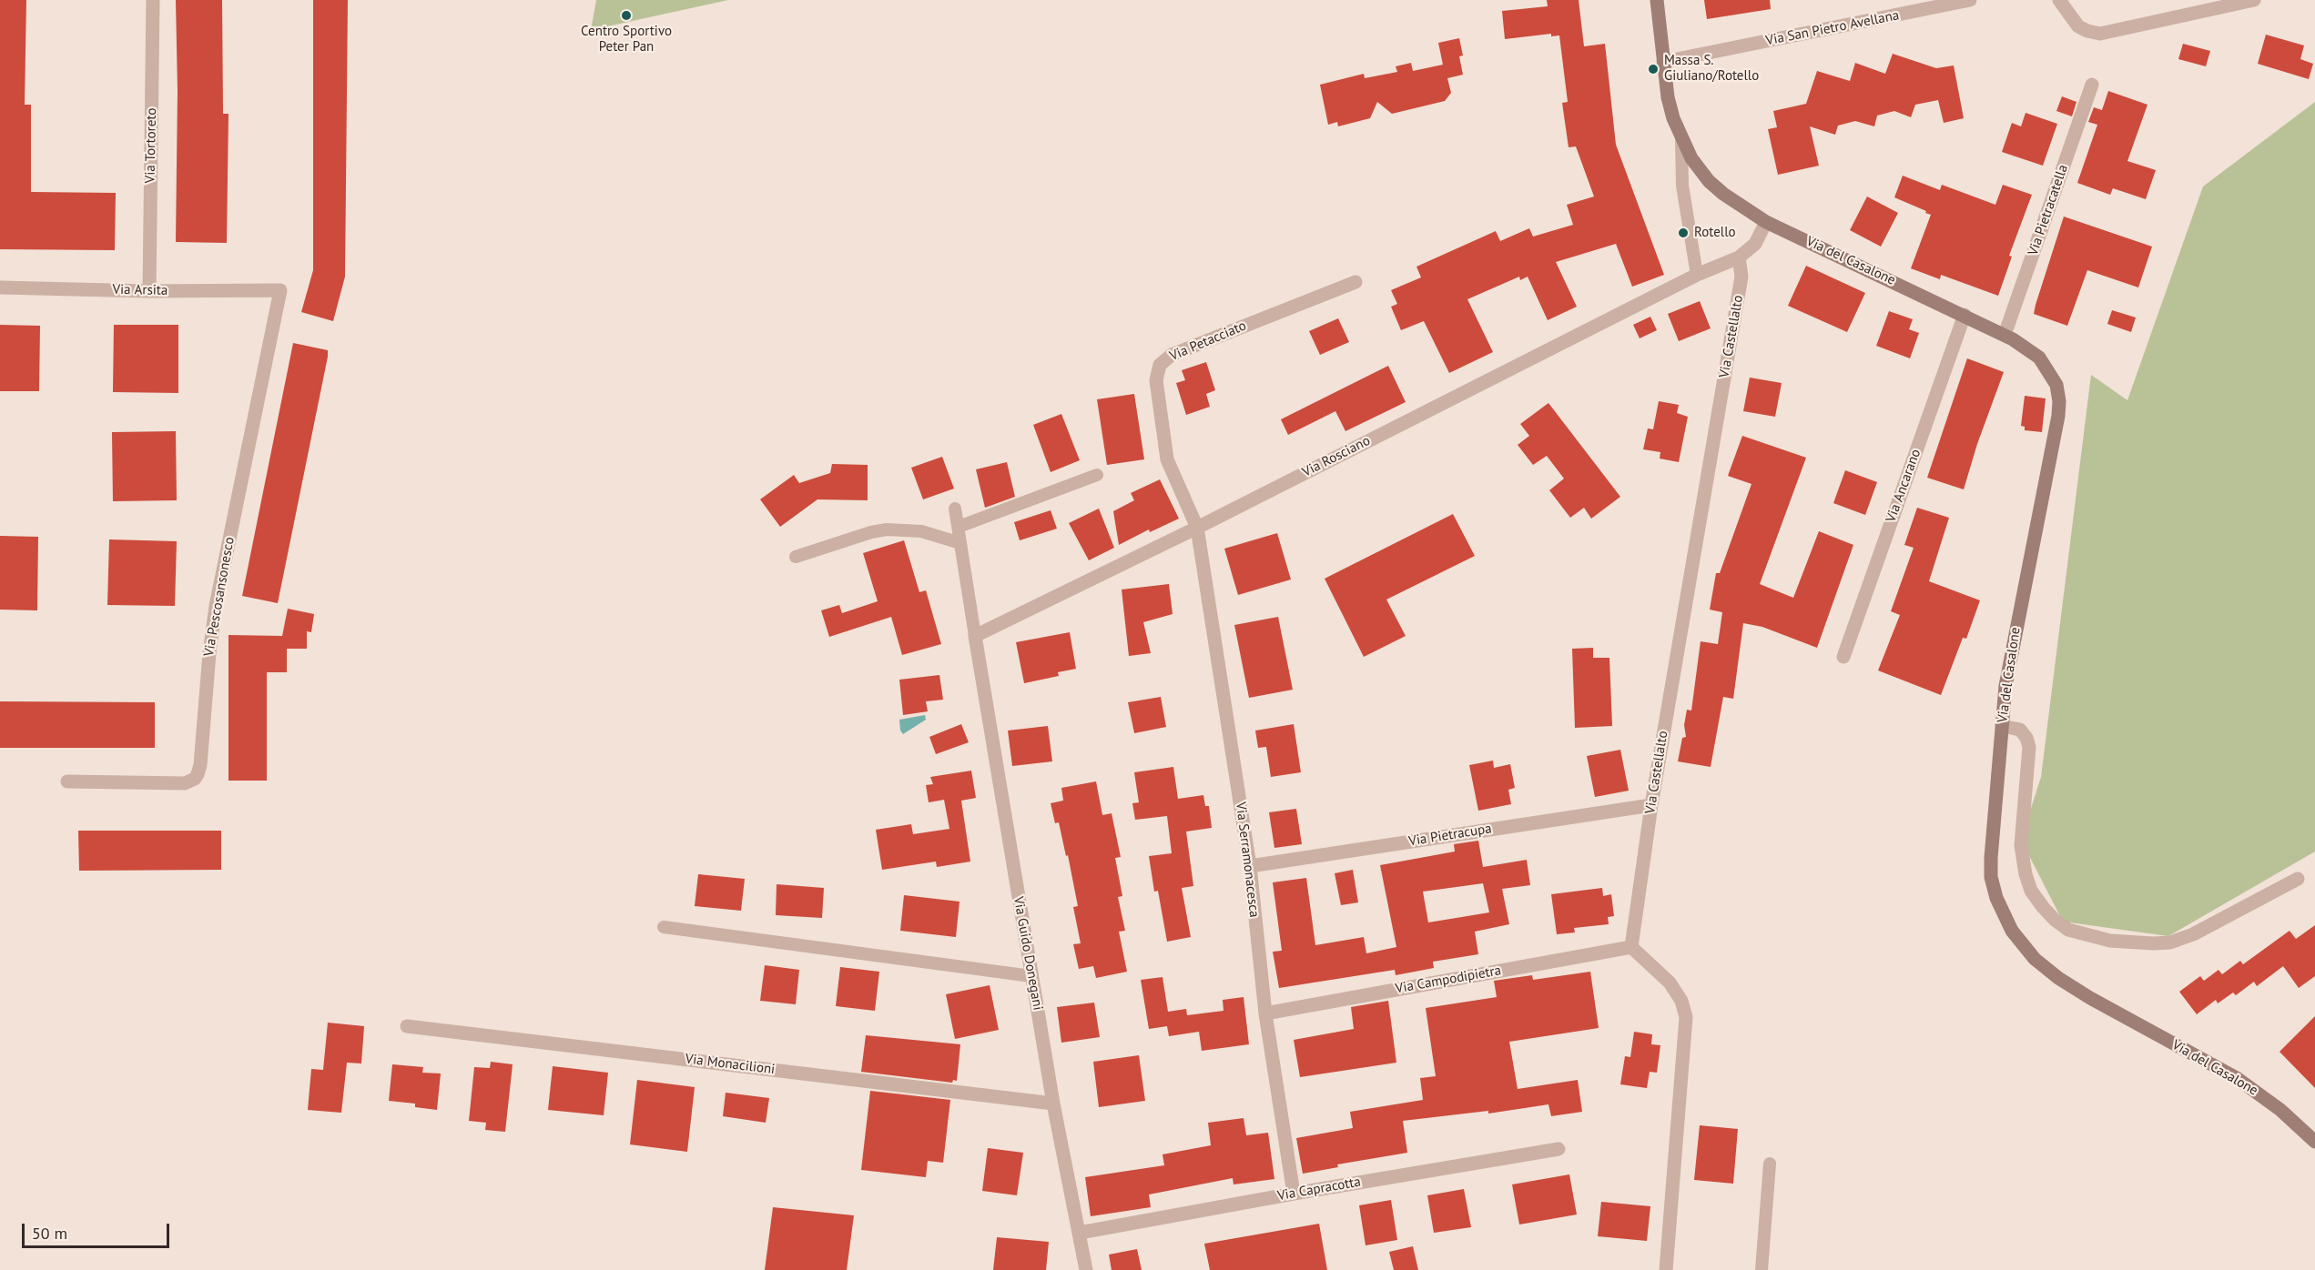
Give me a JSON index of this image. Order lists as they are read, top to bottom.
{
  "streets": {
    "street": [
      "Via San Pietro Avellana",
      "Via Tortoreto",
      "Via Pietracatella",
      "Via del Casalone",
      "Via Arsita",
      "Via Castellalto",
      "Via Petacciato",
      "Via Rosciano",
      "Via Ancarano",
      "Via Pescosansonesco",
      "Via Pietracupa",
      "Via Serramonacesca",
      "Via Guido Donegani",
      "Via Campodipietra",
      "Via Monacilioni",
      "Via Capracotta"
    ]
  },
  "crossings": [
    ["Via San Pietro Avellana", "Via del Casalone"],
    ["Via Tortoreto", "Via Arsita"],
    ["Via Pietracatella", "Via del Casalone"],
    ["Via del Casalone", "Via Ancarano"],
    ["Via Arsita", "Via Pescosansonesco"],
    ["Via Castellalto", "Via Rosciano"],
    ["Via Castellalto", "Via Pietracupa"],
    ["Via Castellalto", "Via Campodipietra"],
    ["Via Petacciato", "Via Rosciano"],
    ["Via Petacciato", "Via Serramonacesca"],
    ["Via Rosciano", "Via Serramonacesca"],
    ["Via Rosciano", "Via Guido Donegani"],
    ["Via Pietracupa", "Via Serramonacesca"],
    ["Via Serramonacesca", "Via Campodipietra"],
    ["Via Serramonacesca", "Via Capracotta"],
    ["Via Guido Donegani", "Via Monacilioni"],
    ["Via Guido Donegani", "Via Capracotta"]
  ],
  "places": ["Centro Sportivo Peter Pan", "Massa S. Giuliano/Rotello", "Rotello"],
  "scale_bar": "50 m"
}
